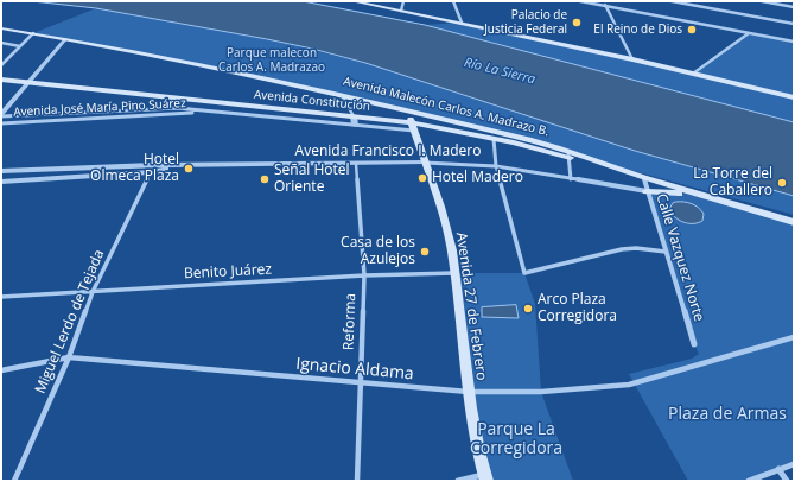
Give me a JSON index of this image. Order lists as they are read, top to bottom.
{
  "streets": {
    "main road": [
      "Avenida Constitución",
      "Avenida Malecón Carlos A. Madrazo B.",
      "Avenida Francisco I. Madero",
      "Avenida 27 de Febrero"
    ],
    "street": [
      "Avenida José María Pino Suárez",
      "Calle Vazquez Norte",
      "Benito Juárez",
      "Miguel Lerdo de Tejada",
      "Reforma",
      "Ignacio Aldama"
    ]
  },
  "crossings": [
    ["Avenida Constitución", "Avenida Malecón Carlos A. Madrazo B."],
    ["Avenida Constitución", "Avenida José María Pino Suárez"],
    ["Avenida Constitución", "Calle Vazquez Norte"],
    ["Avenida Constitución", "Avenida 27 de Febrero"],
    ["Avenida Malecón Carlos A. Madrazo B.", "Avenida 27 de Febrero"],
    ["Avenida Francisco I. Madero", "Calle Vazquez Norte"],
    ["Avenida Francisco I. Madero", "Avenida 27 de Febrero"],
    ["Avenida Francisco I. Madero", "Miguel Lerdo de Tejada"],
    ["Avenida Francisco I. Madero", "Reforma"],
    ["Benito Juárez", "Avenida 27 de Febrero"],
    ["Benito Juárez", "Miguel Lerdo de Tejada"],
    ["Benito Juárez", "Reforma"],
    ["Avenida 27 de Febrero", "Ignacio Aldama"],
    ["Miguel Lerdo de Tejada", "Ignacio Aldama"],
    ["Reforma", "Ignacio Aldama"]
  ],
  "water": ["Río La Sierra"],
  "parks": ["Parque malecon Carlos A. Madrazao", "Plaza de Armas", "Parque La Corregidora"],
  "places": [
    "Palacio de Justicia Federal",
    "El Reino de Dios",
    "Hotel Olmeca Plaza",
    "Hotel Madero",
    "Señal Hotel Oriente",
    "La Torre del Caballero",
    "Casa de los Azulejos",
    "Arco Plaza Corregidora"
  ]
}
